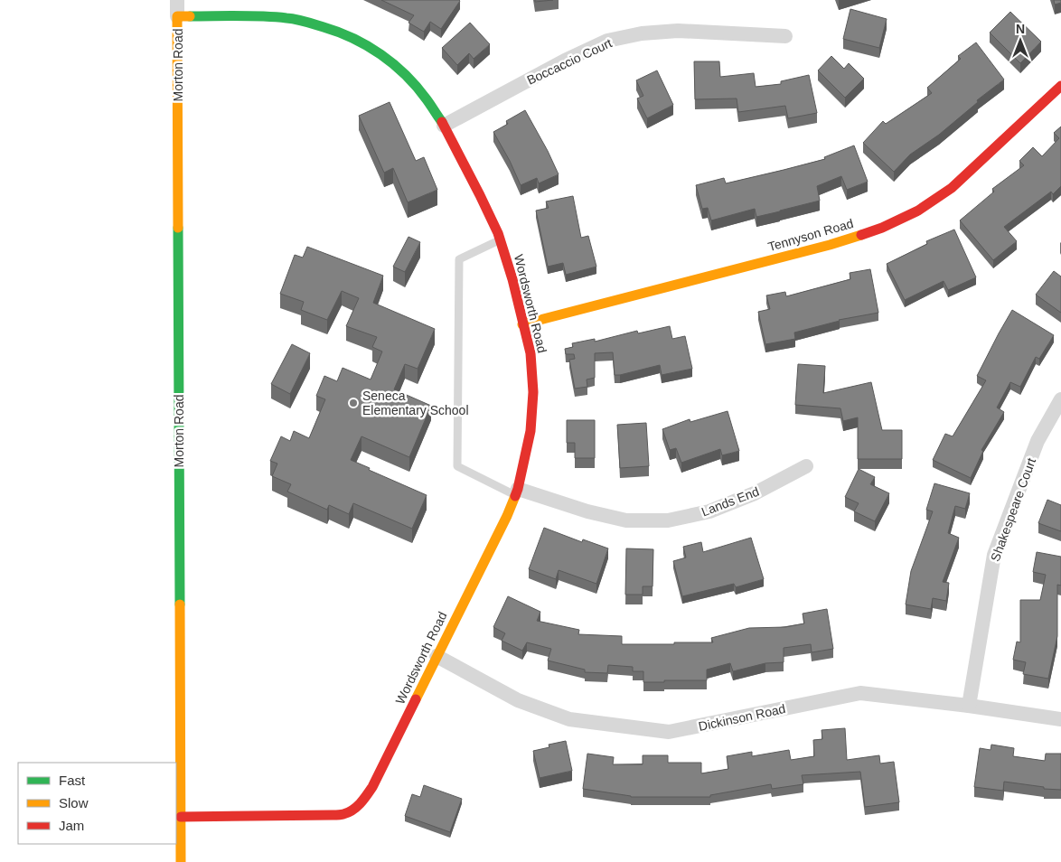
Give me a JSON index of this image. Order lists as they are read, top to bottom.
{
  "streets": {
    "street": [
      "Boccaccio Court",
      "Morton Road",
      "Tennyson Road",
      "Wordsworth Road",
      "Lands End",
      "Shakespeare Court",
      "Dickinson Road"
    ]
  },
  "crossings": [
    ["Boccaccio Court", "Wordsworth Road"],
    ["Morton Road", "Wordsworth Road"],
    ["Tennyson Road", "Wordsworth Road"],
    ["Wordsworth Road", "Lands End"],
    ["Wordsworth Road", "Dickinson Road"],
    ["Shakespeare Court", "Dickinson Road"]
  ],
  "places": ["Seneca Elementary School"],
  "legend": ["Fast", "Slow", "Jam"],
  "north": "top"
}
